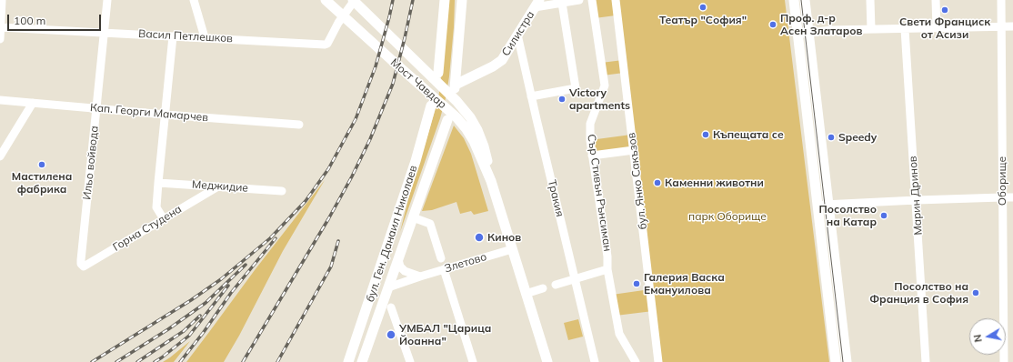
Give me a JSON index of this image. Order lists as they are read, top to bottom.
{
  "streets": {
    "main road": ["Силистра", "Мост Чавдар", "бул. Ген. Данаил Николаев"],
    "street": [
      "Васил Петлешков",
      "Кап. Георги Мамарчев",
      "Ильо войвода",
      "бул. Янко Сакъзов",
      "Оборище",
      "Меджидие",
      "Сър Стивън Рънсиман",
      "Марин Дринов",
      "Тракия",
      "Горна Студена",
      "Злетово"
    ]
  },
  "crossings": [
    ["Силистра", "Тракия"],
    ["Васил Петлешков", "Мост Чавдар"],
    ["Васил Петлешков", "Ильо войвода"],
    ["Мост Чавдар", "Злетово"],
    ["Кап. Георги Мамарчев", "Ильо войвода"],
    ["Ильо войвода", "Горна Студена"],
    ["Меджидие", "Горна Студена"],
    ["бул. Ген. Данаил Николаев", "Злетово"]
  ],
  "parks": ["парк Оборище"],
  "places": [
    "Театър \"София\"",
    "Свети Франциск от Асизи",
    "Проф. д-р Асен Златаров",
    "Victory apartments",
    "Къпещата се",
    "Speedy",
    "Мастилена фабрика",
    "Каменни животни",
    "Посолство на Катар",
    "Кинов",
    "Галерия Васка Емануилова",
    "Посолство на Франция в София",
    "УМБАЛ \"Царица Йоанна\""
  ],
  "scale_bar": "100 m",
  "north": "left"
}
